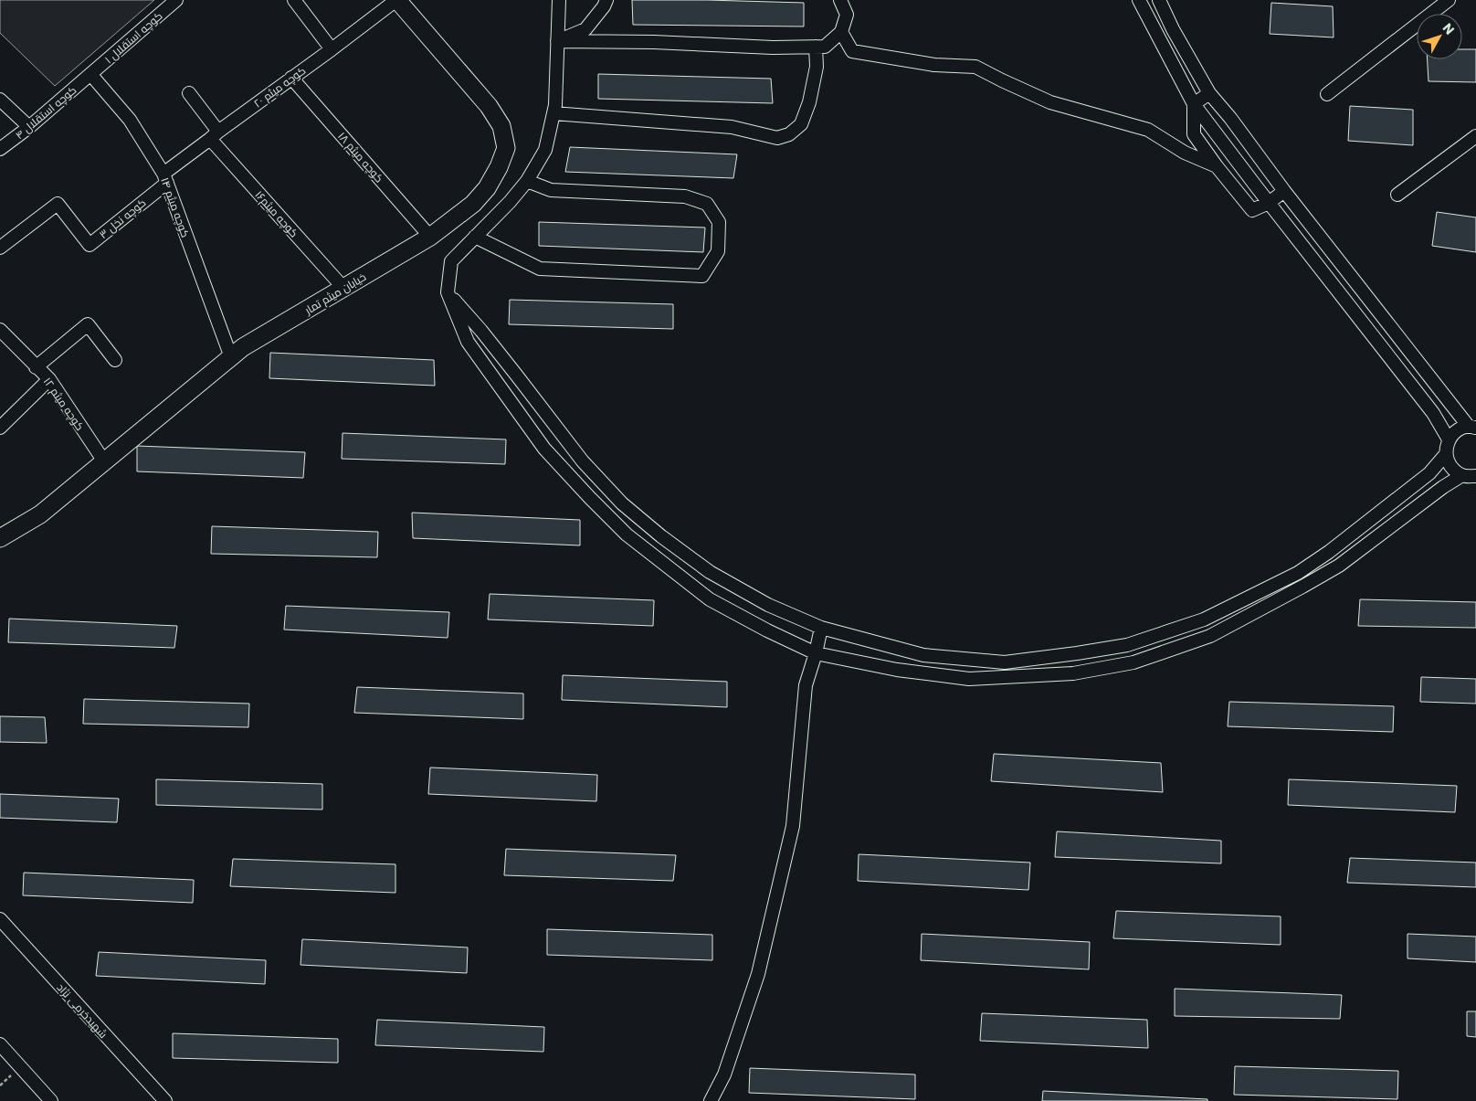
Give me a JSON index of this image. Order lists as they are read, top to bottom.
{
  "streets": {
    "street": [
      "کوچه استقلال ۱",
      "کوچه میثم ۲۰",
      "کوچه استقلال ۴",
      "کوچه میثم ۱۸",
      "کوچه میثم ۱۴",
      "کوچه میثم۱۶",
      "کوچه نخل ۳",
      "خیابان میثم تمار",
      "کوچه میثم ۱۲",
      "شهیدخرمی نژاد"
    ]
  },
  "crossings": [
    ["کوچه استقلال ۱", "کوچه استقلال ۴"],
    ["کوچه استقلال ۱", "کوچه میثم ۱۴"],
    ["کوچه میثم ۲۰", "کوچه میثم ۱۸"],
    ["کوچه میثم ۲۰", "کوچه میثم ۱۴"],
    ["کوچه میثم ۲۰", "کوچه میثم۱۶"],
    ["کوچه میثم ۲۰", "کوچه نخل ۳"],
    ["کوچه میثم ۲۰", "خیابان میثم تمار"],
    ["کوچه استقلال ۴", "کوچه میثم ۱۴"],
    ["کوچه میثم ۱۸", "خیابان میثم تمار"],
    ["کوچه میثم ۱۴", "کوچه نخل ۳"],
    ["کوچه میثم ۱۴", "خیابان میثم تمار"],
    ["کوچه میثم۱۶", "خیابان میثم تمار"],
    ["خیابان میثم تمار", "کوچه میثم ۱۲"]
  ],
  "north": "top right"
}
